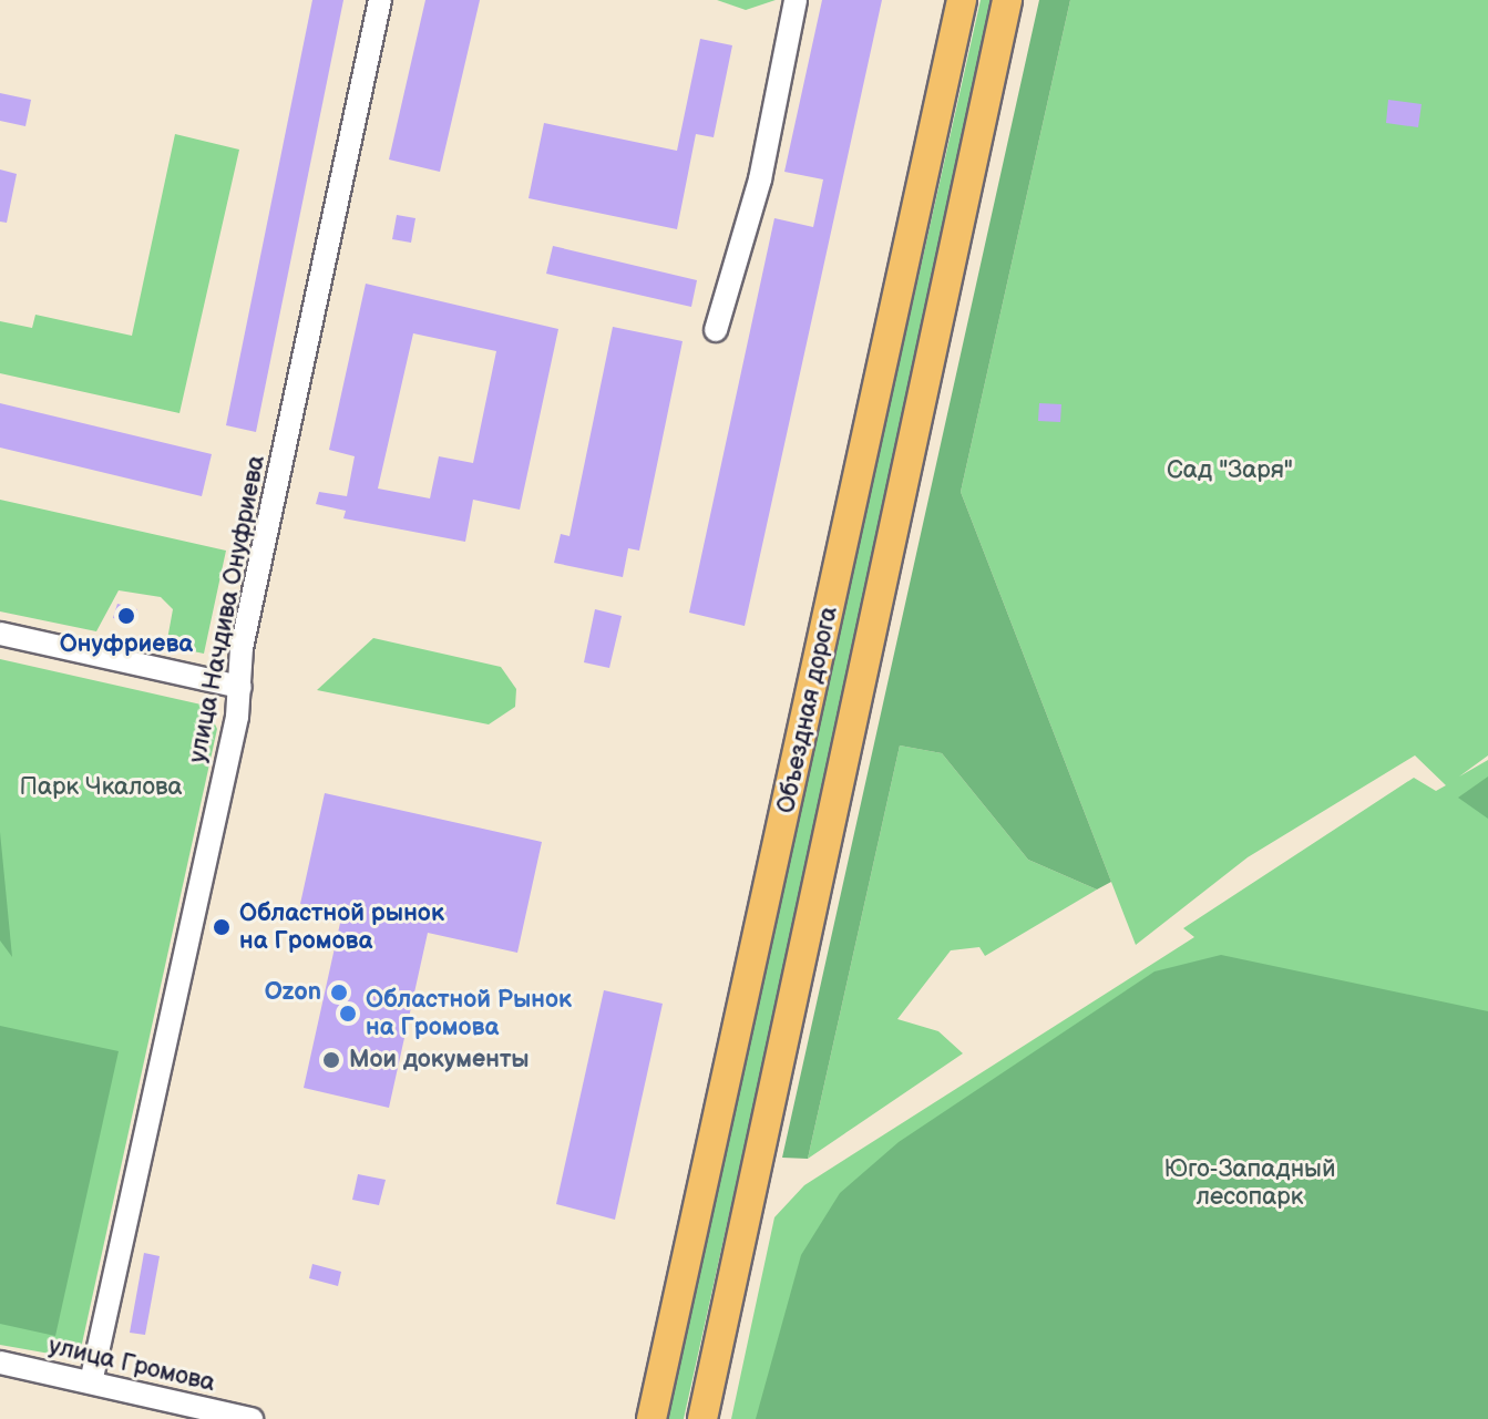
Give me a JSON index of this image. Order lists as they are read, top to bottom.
{
  "streets": {
    "main road": ["Объездная дорога"],
    "street": ["улица Начдива Онуфриева", "улица Громова"]
  },
  "crossings": [
    ["улица Начдива Онуфриева", "улица Громова"]
  ],
  "parks": ["Сад \"Заря\"", "Парк Чкалова", "Юго-Западный лесопарк"],
  "places": [
    "Онуфриева",
    "Областной рынок на Громова",
    "Ozon",
    "Областной Рынок на Громова",
    "Мои документы"
  ]
}
